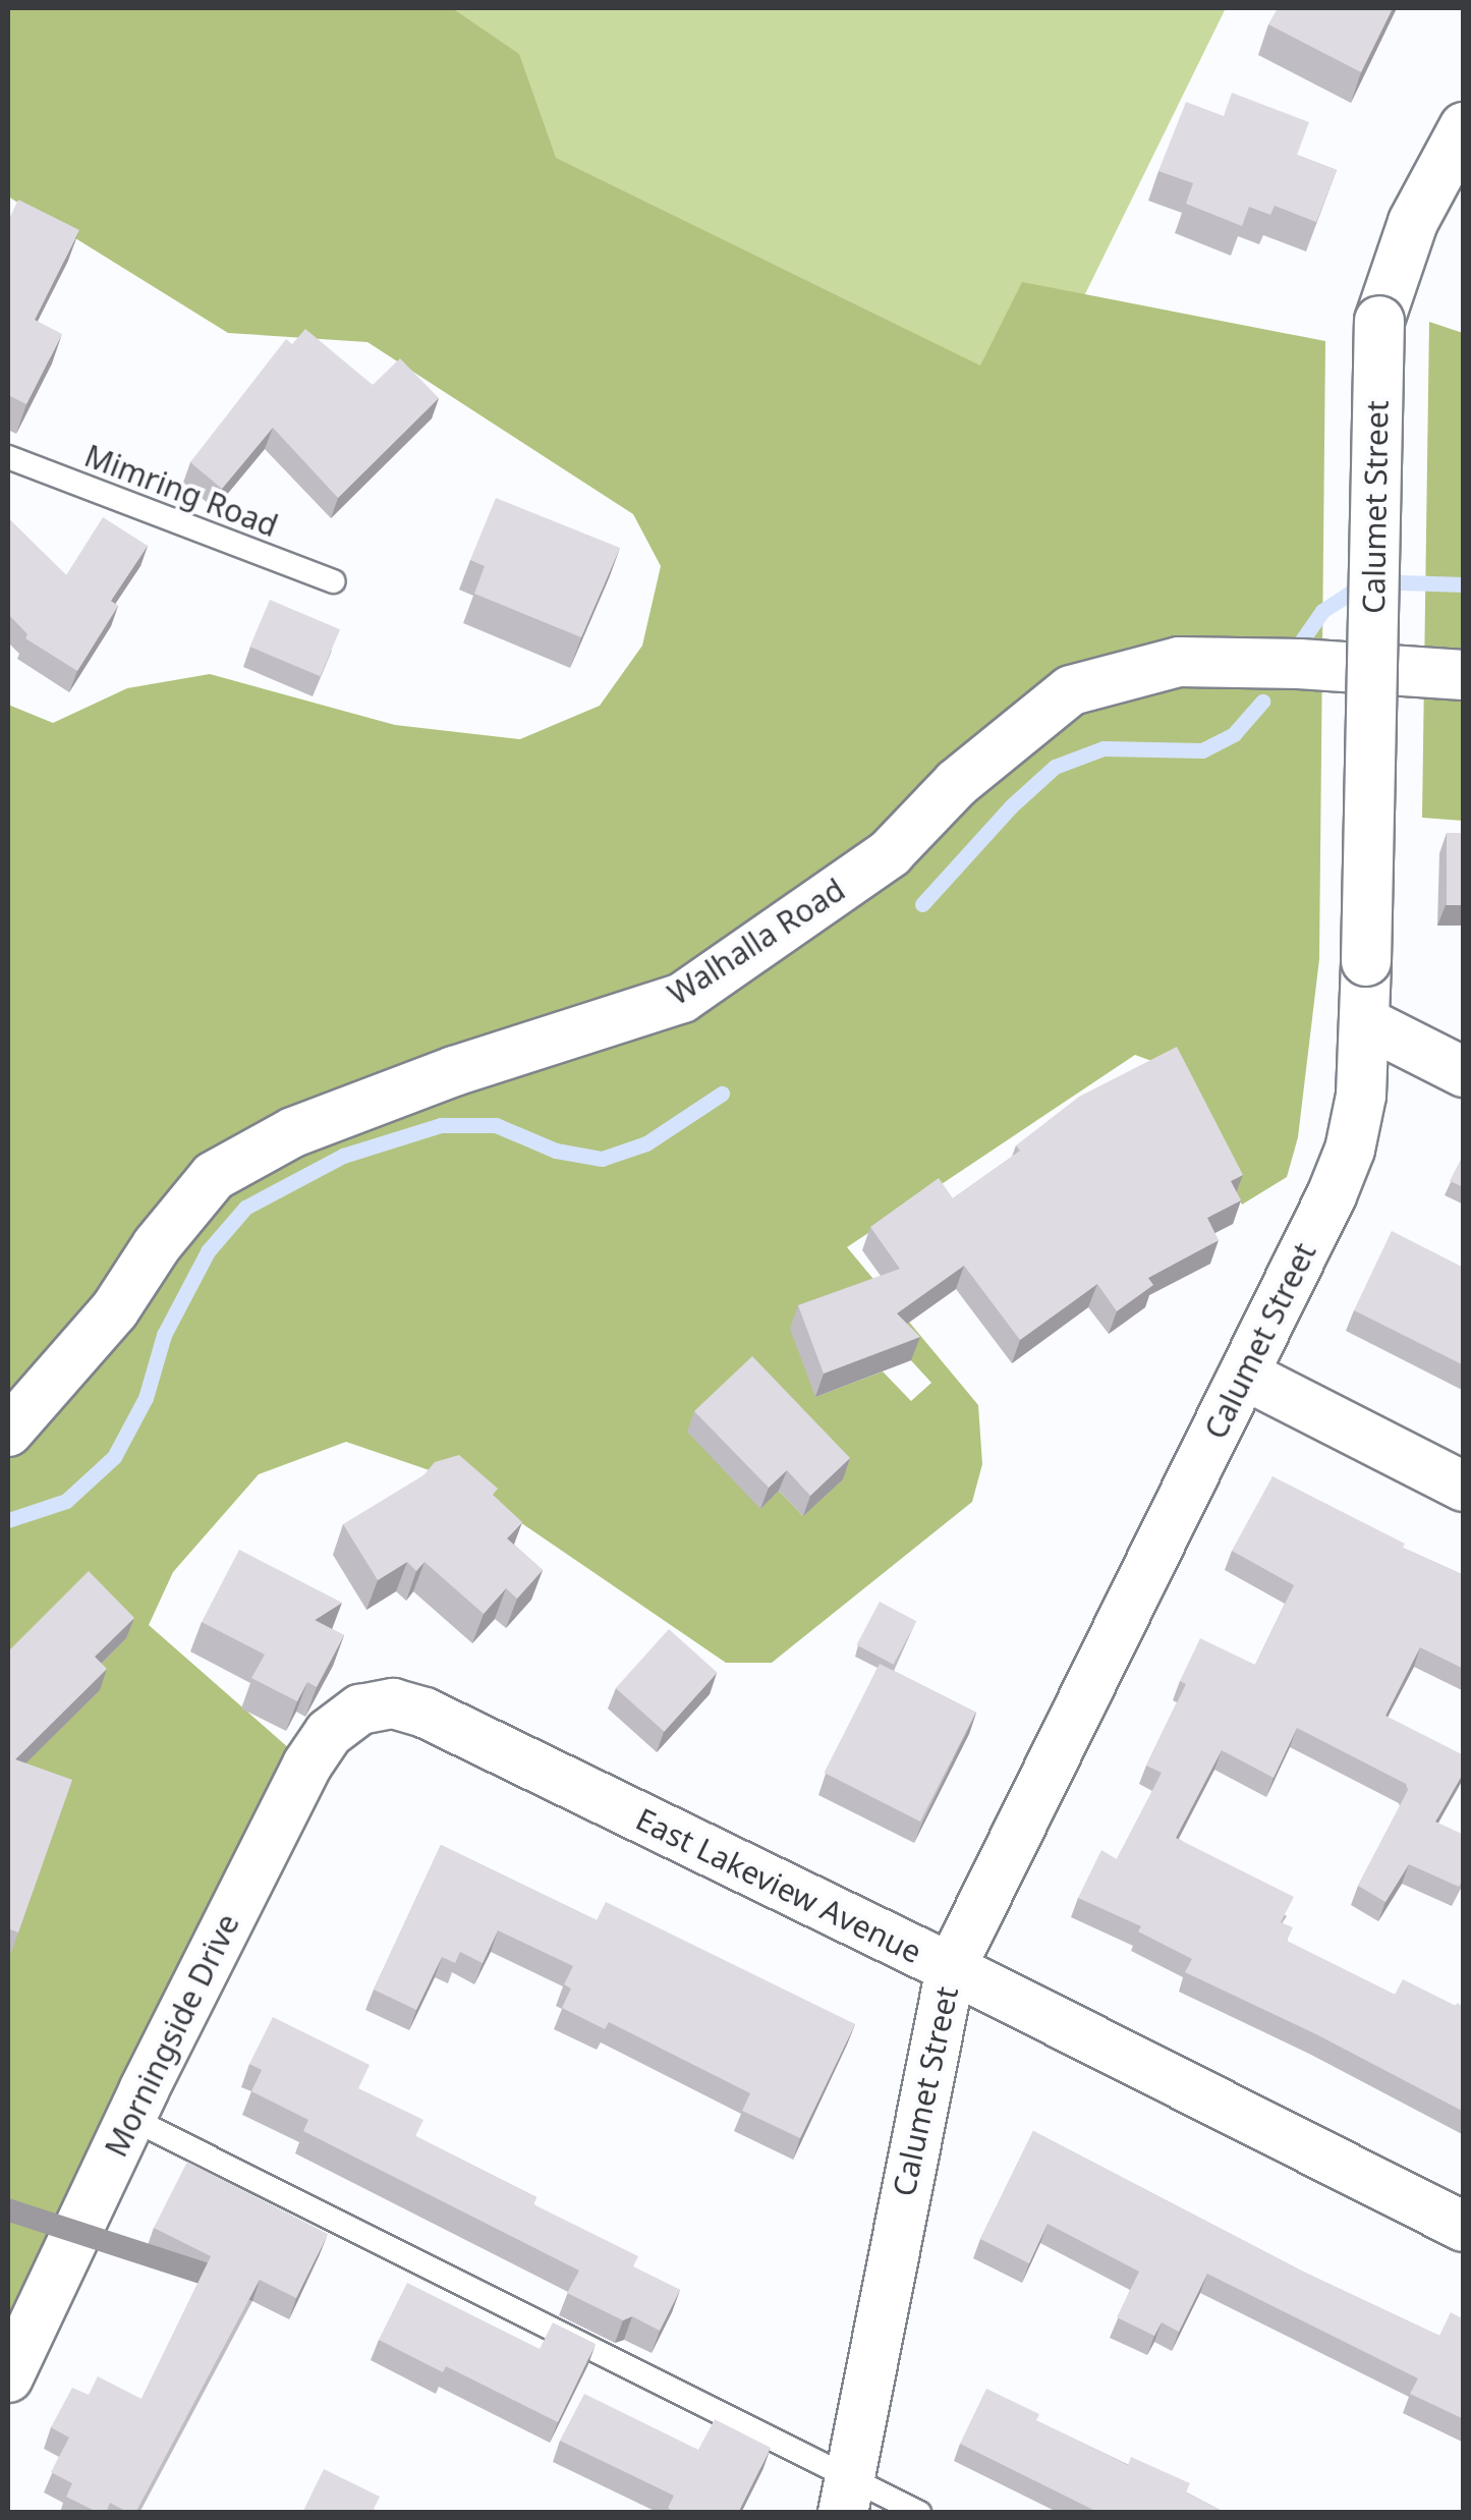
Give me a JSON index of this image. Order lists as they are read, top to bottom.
{
  "streets": {
    "street": [
      "Calumet Street",
      "Walhalla Road",
      "East Lakeview Avenue",
      "Morningside Drive"
    ],
    "lane": ["Mimring Road"]
  },
  "crossings": [
    ["Calumet Street", "East Lakeview Avenue"],
    ["East Lakeview Avenue", "Morningside Drive"]
  ]
}
